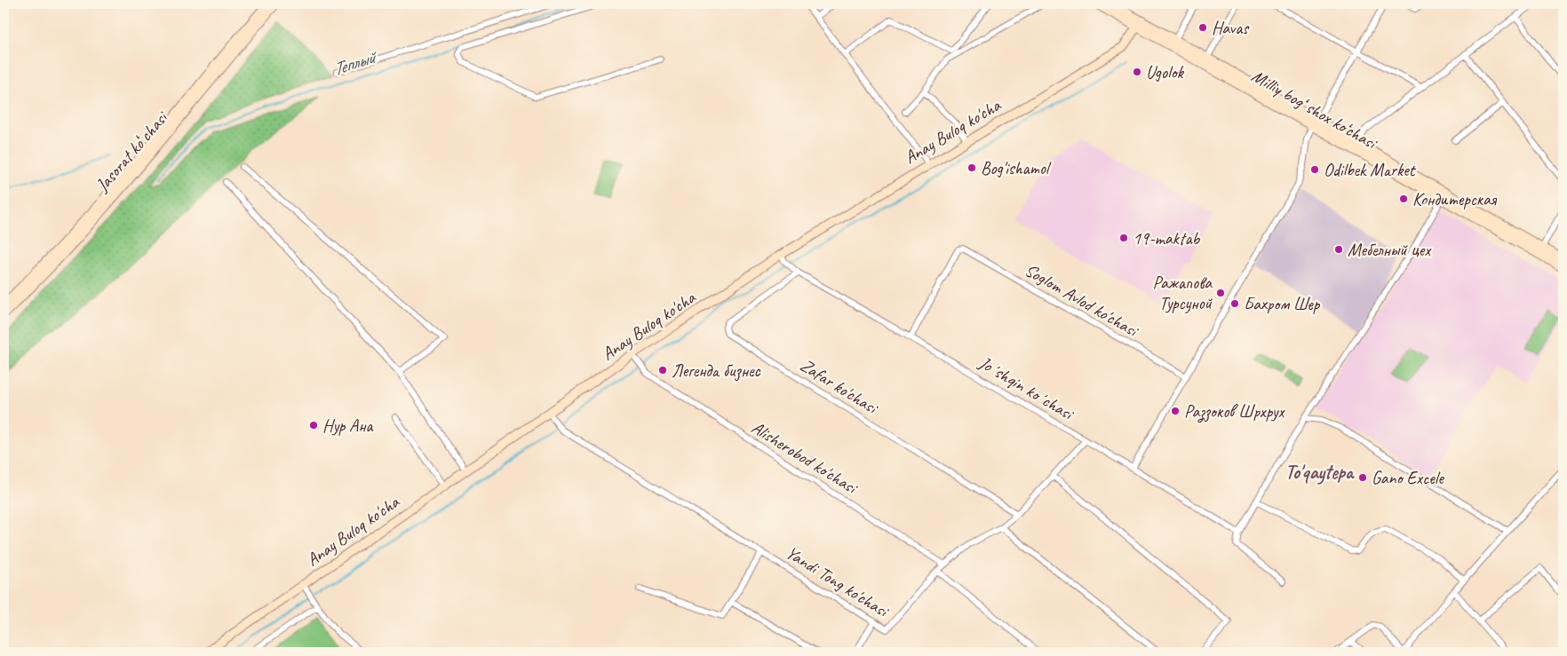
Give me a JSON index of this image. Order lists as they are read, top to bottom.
{
  "streets": {
    "main road": ["Milliy bog‘ shox ko‘chasi", "Anay Buloq ko'cha", "Jasorat koʻchasi"],
    "street": [
      "Soglom Avlod ko'chasi",
      "Zafar ko'chasi",
      "Joʼshqin koʼchasi",
      "Alisherobod ko'chasi",
      "Yandi Tong ko'chasi"
    ]
  },
  "crossings": [
    ["Milliy bog‘ shox ko‘chasi", "Anay Buloq ko'cha"],
    ["Anay Buloq ko'cha", "Joʼshqin koʼchasi"],
    ["Anay Buloq ko'cha", "Alisherobod ko'chasi"],
    ["Anay Buloq ko'cha", "Yandi Tong ko'chasi"],
    ["Soglom Avlod ko'chasi", "Joʼshqin koʼchasi"],
    ["Zafar ko'chasi", "Joʼshqin koʼchasi"],
    ["Zafar ko'chasi", "Yandi Tong ko'chasi"],
    ["Joʼshqin koʼchasi", "Yandi Tong ko'chasi"],
    ["Alisherobod ko'chasi", "Yandi Tong ko'chasi"]
  ],
  "districts": ["To'qaytepa"],
  "water": ["Теплый"],
  "places": [
    "Havas",
    "Ugolok",
    "Bog'ishamol",
    "Odilbek Market",
    "Кондитерская",
    "19-maktab",
    "Мебелный цех",
    "Ражапова Турсуной",
    "Бахром Шер",
    "Легенда бизнес",
    "Раззоков Шрхрух",
    "Нур Ана",
    "Gano Excele"
  ]
}
